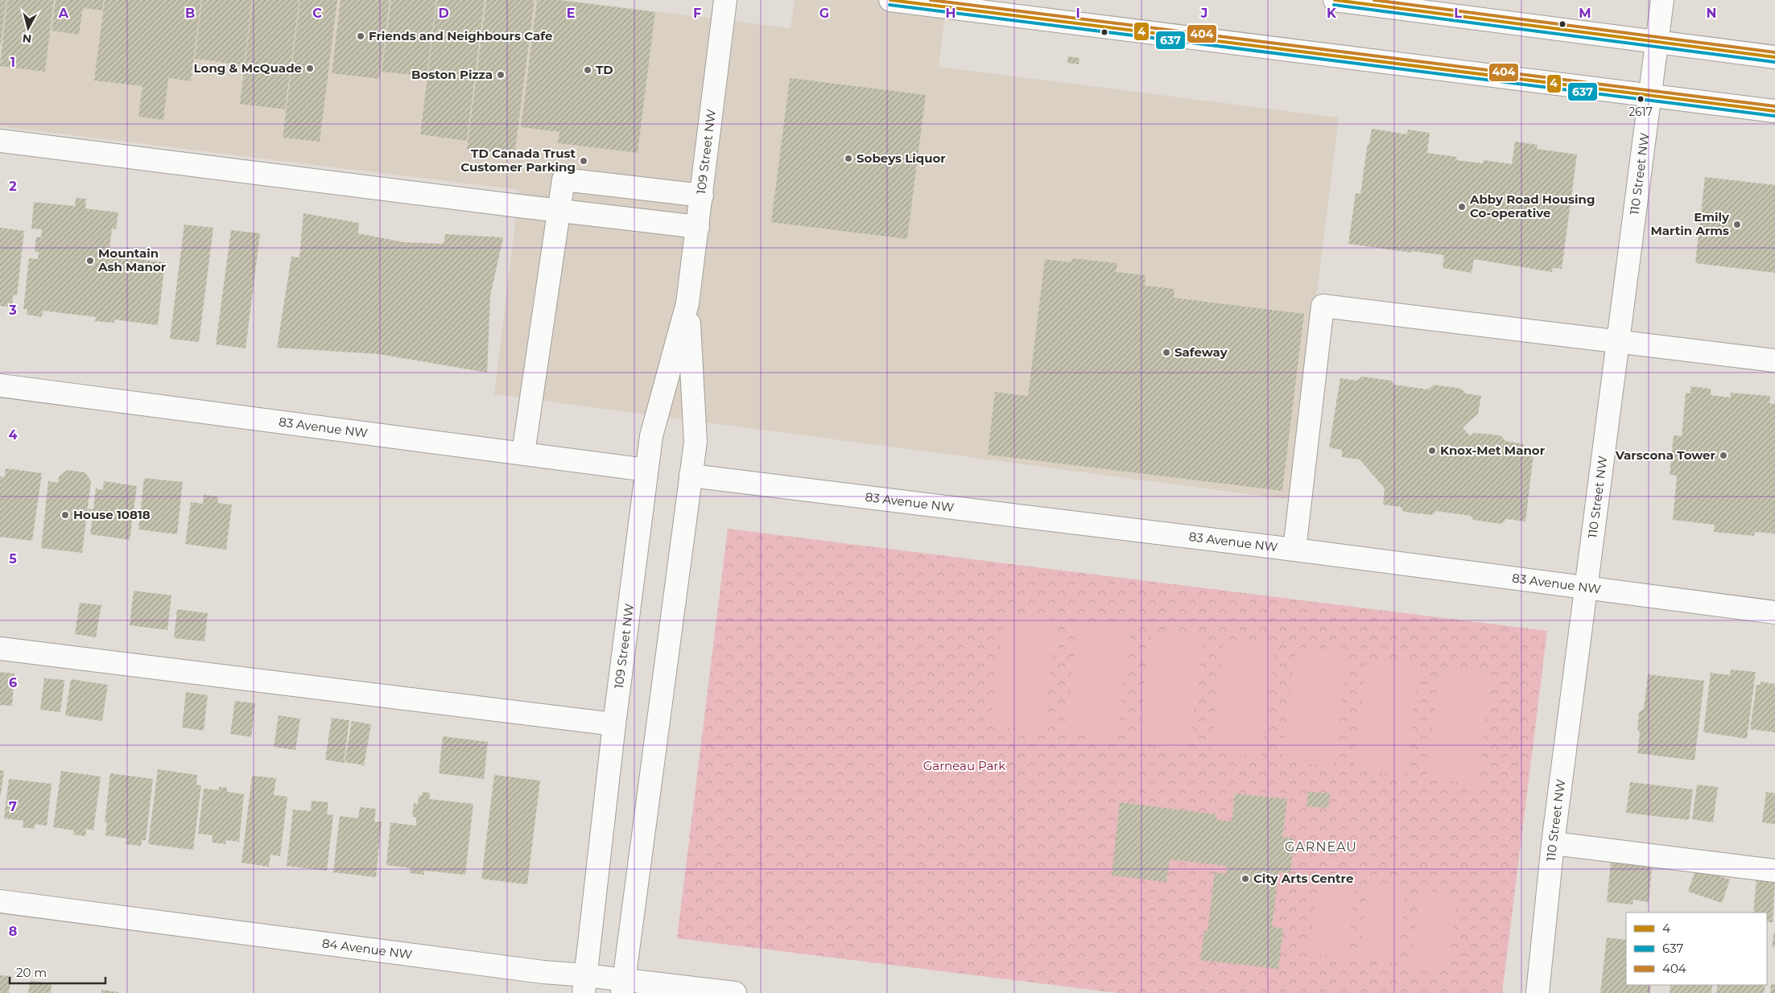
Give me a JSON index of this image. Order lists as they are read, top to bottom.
{
  "streets": {
    "street": [
      "109 Street NW",
      "110 Street NW",
      "83 Avenue NW",
      "84 Avenue NW"
    ]
  },
  "crossings": [
    ["109 Street NW", "83 Avenue NW"],
    ["109 Street NW", "84 Avenue NW"],
    ["110 Street NW", "83 Avenue NW"]
  ],
  "districts": ["GARNEAU"],
  "parks": ["Garneau Park"],
  "places": [
    "Friends and Neighbours Cafe",
    "Long & McQuade",
    "TD",
    "Boston Pizza",
    "2617",
    "Sobeys Liquor",
    "TD Canada Trust Customer Parking",
    "Abby Road Housing Co-operative",
    "Emily Martin Arms",
    "Mountain Ash Manor",
    "Safeway",
    "Knox-Met Manor",
    "Varscona Tower",
    "House 10818",
    "City Arts Centre"
  ],
  "lines": ["transit line 4", "transit line 404", "transit line 637"],
  "legend": ["4", "637", "404"],
  "scale_bar": "20 m",
  "north": "bottom",
  "grid": {
    "columns": [
      "A",
      "B",
      "C",
      "D",
      "E",
      "F",
      "G",
      "H",
      "I",
      "J",
      "K",
      "L",
      "M",
      "N"
    ],
    "rows": [
      "1",
      "2",
      "3",
      "4",
      "5",
      "6",
      "7",
      "8"
    ]
  }
}
